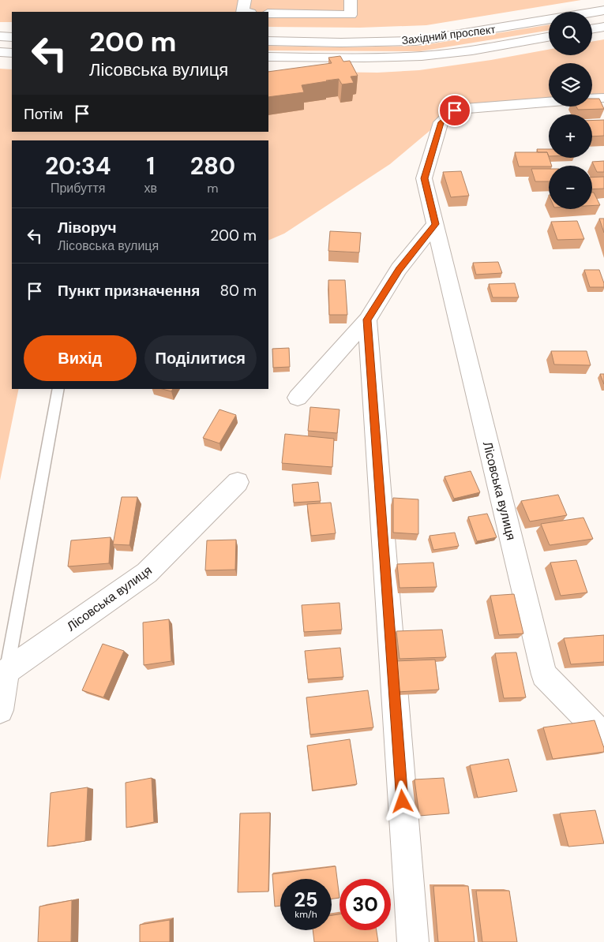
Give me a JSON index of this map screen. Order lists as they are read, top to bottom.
{
  "streets": {
    "street": ["Західний проспект", "Лісовська вулиця"]
  },
  "page": {
    "map_buttons": ["+", "−"],
    "turn": ["200 m", "Лісовська вулиця"],
    "then": "Потім",
    "eta": [
      "20:34",
      "Прибуття",
      "1",
      "хв",
      "280",
      "m"
    ],
    "list": [
      {
        "name": "Ліворуч",
        "note": "Лісовська вулиця",
        "value": "200 m"
      },
      {
        "name": "Пункт призначення",
        "value": "80 m"
      }
    ],
    "buttons": ["Вихід", "Поділитися"],
    "speed": "25 km/h",
    "limit": "30"
  }
}
